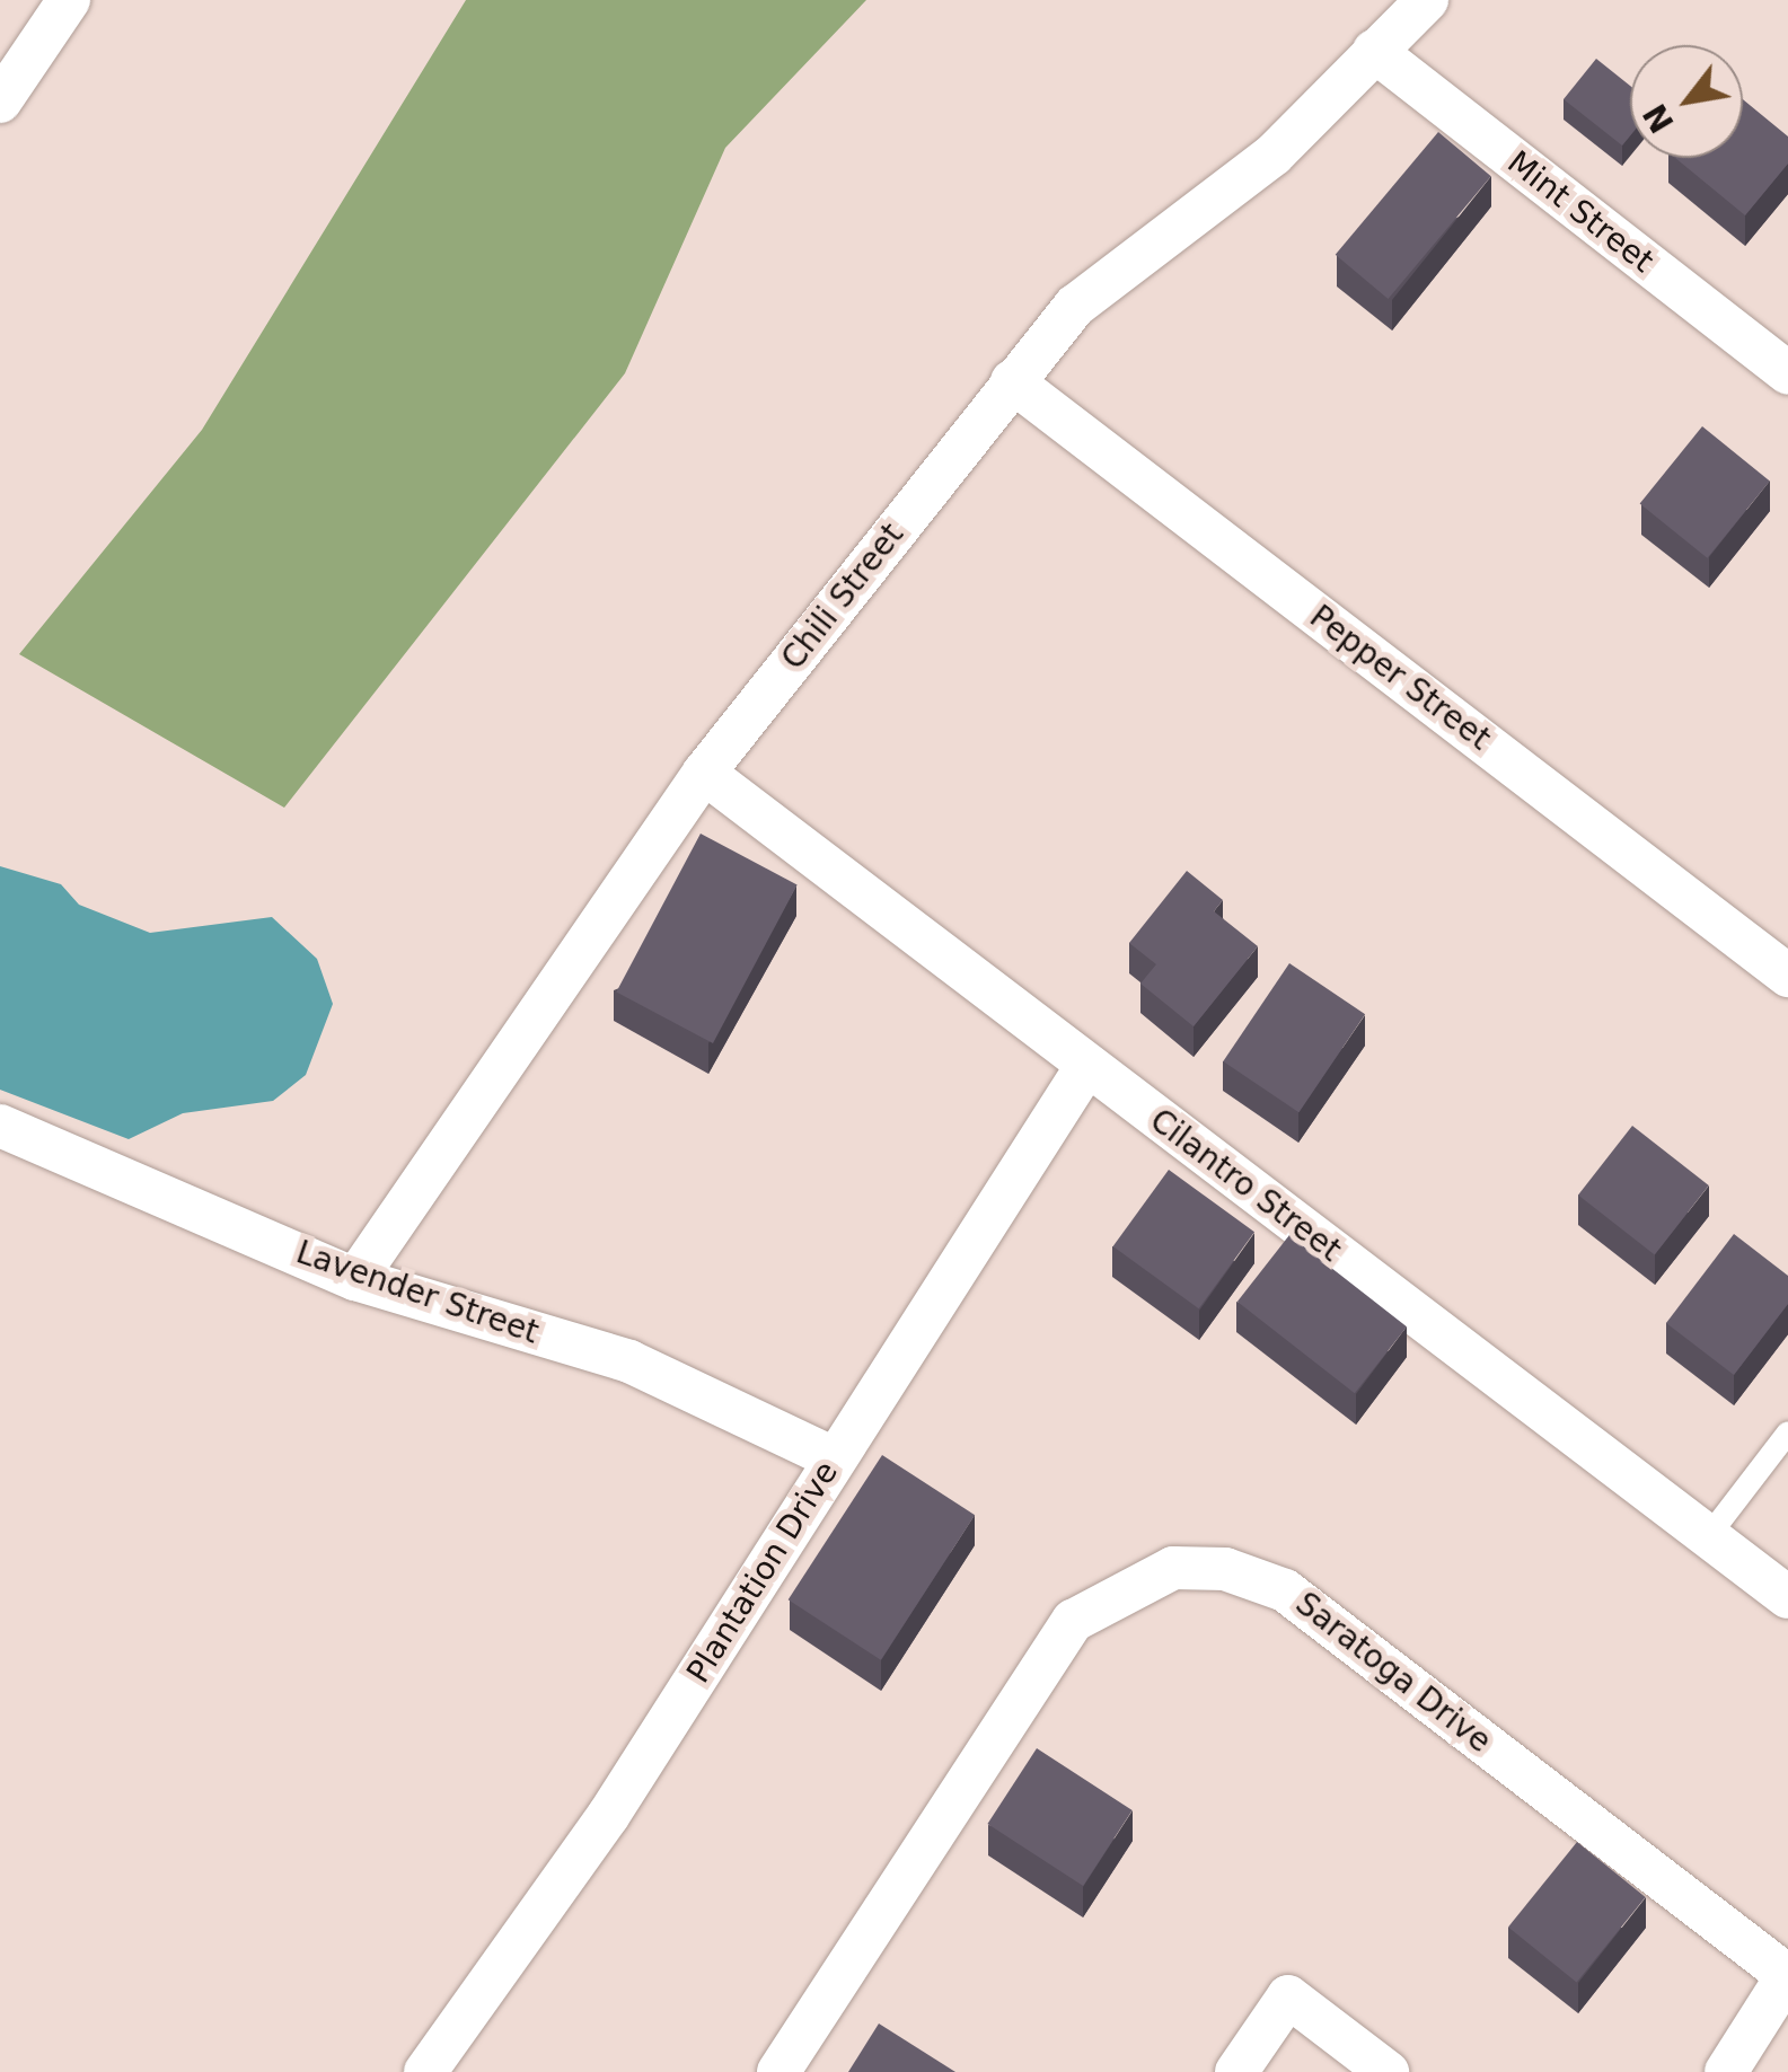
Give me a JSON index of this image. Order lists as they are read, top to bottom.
{
  "streets": {
    "street": [
      "Mint Street",
      "Chili Street",
      "Pepper Street",
      "Cilantro Street",
      "Lavender Street",
      "Plantation Drive",
      "Saratoga Drive"
    ]
  },
  "crossings": [
    ["Mint Street", "Chili Street"],
    ["Chili Street", "Pepper Street"],
    ["Chili Street", "Cilantro Street"],
    ["Chili Street", "Lavender Street"],
    ["Cilantro Street", "Plantation Drive"],
    ["Lavender Street", "Plantation Drive"]
  ],
  "north": "bottom left"
}
